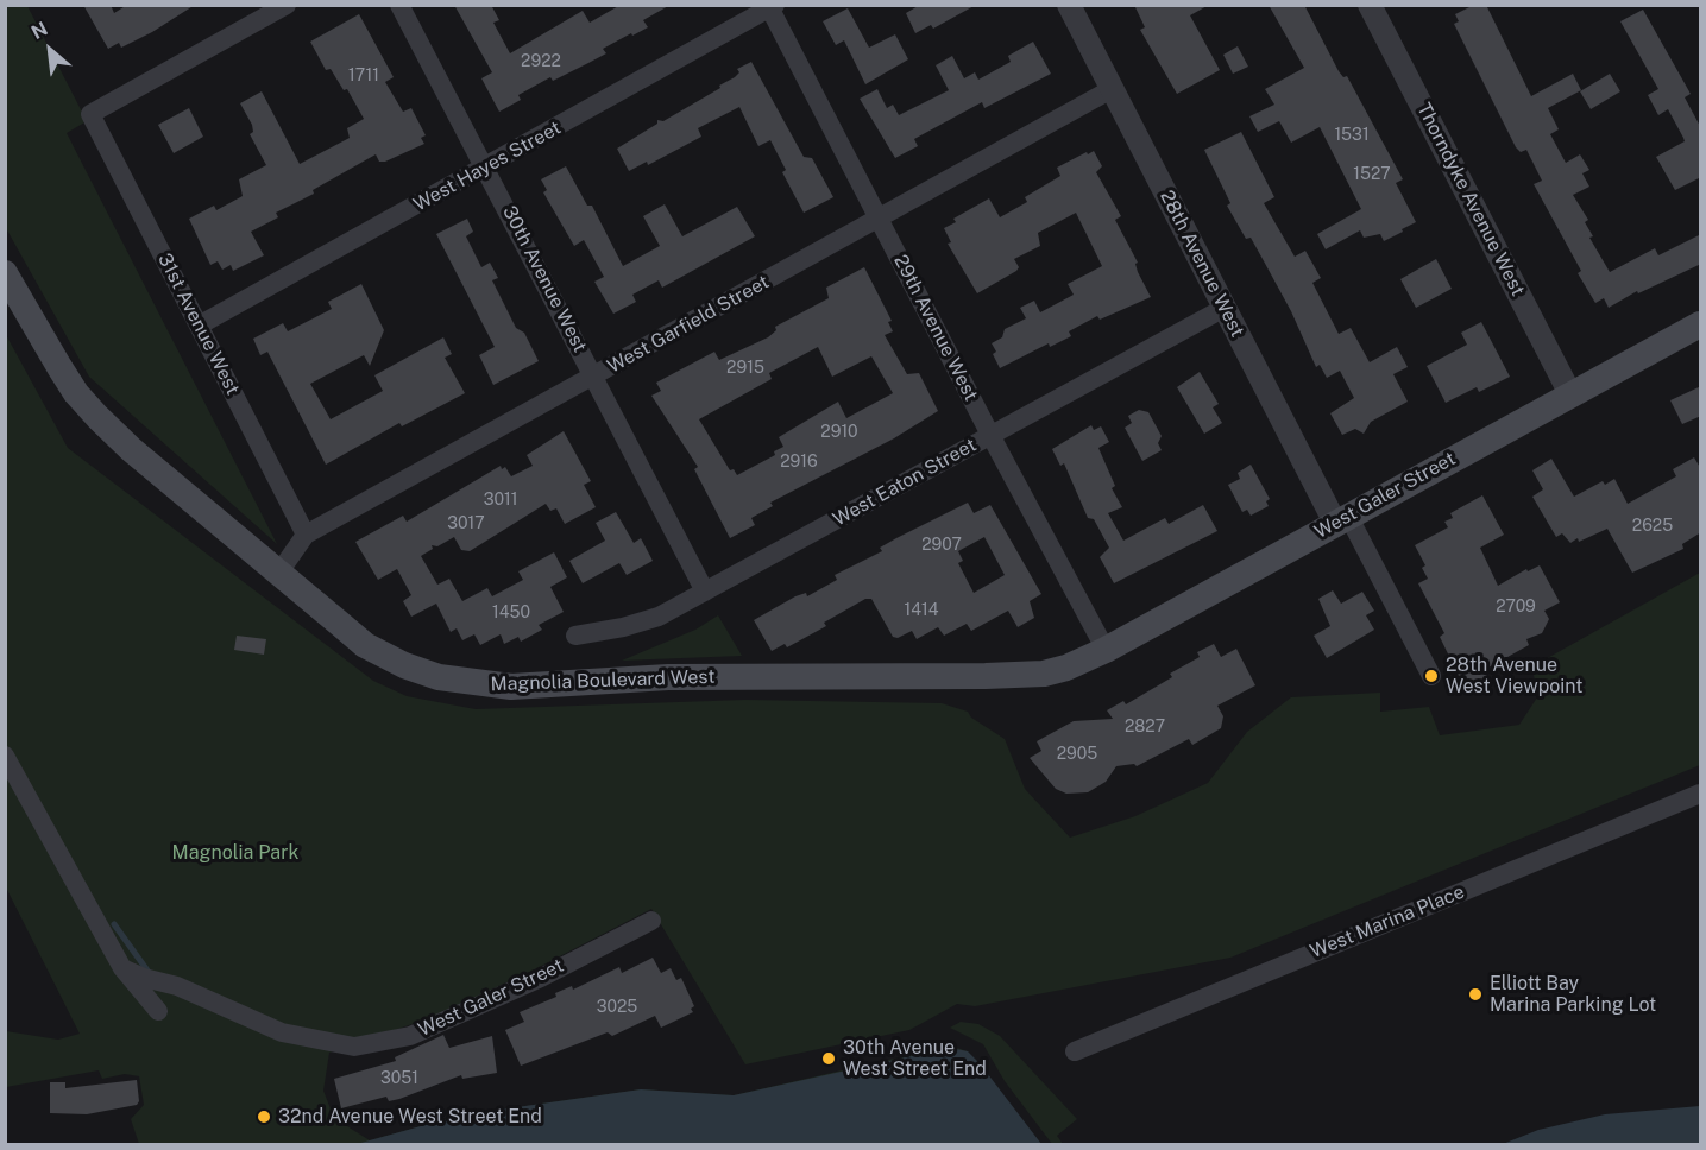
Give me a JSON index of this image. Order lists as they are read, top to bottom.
{
  "streets": {
    "main road": ["West Galer Street", "Magnolia Boulevard West"],
    "street": [
      "West Hayes Street",
      "Thorndyke Avenue West",
      "28th Avenue West",
      "30th Avenue West",
      "31st Avenue West",
      "West Garfield Street",
      "29th Avenue West",
      "West Eaton Street",
      "West Marina Place"
    ]
  },
  "crossings": [
    ["West Hayes Street", "30th Avenue West"],
    ["West Hayes Street", "31st Avenue West"],
    ["West Hayes Street", "29th Avenue West"],
    ["Thorndyke Avenue West", "West Galer Street"],
    ["28th Avenue West", "West Garfield Street"],
    ["28th Avenue West", "West Eaton Street"],
    ["28th Avenue West", "West Galer Street"],
    ["30th Avenue West", "West Garfield Street"],
    ["30th Avenue West", "West Eaton Street"],
    ["31st Avenue West", "West Garfield Street"],
    ["West Garfield Street", "29th Avenue West"],
    ["West Garfield Street", "Magnolia Boulevard West"],
    ["29th Avenue West", "West Eaton Street"],
    ["29th Avenue West", "West Galer Street"],
    ["West Galer Street", "Magnolia Boulevard West"]
  ],
  "parks": ["Magnolia Park"],
  "places": [
    "28th Avenue West Viewpoint",
    "Elliott Bay Marina Parking Lot",
    "30th Avenue West Street End",
    "32nd Avenue West Street End"
  ],
  "house_numbers": [
    "2922",
    "1711",
    "1531",
    "1527",
    "2915",
    "2910",
    "2916",
    "3011",
    "3017",
    "2625",
    "2907",
    "2709",
    "1414",
    "1450",
    "2827",
    "2905",
    "3025",
    "3051"
  ],
  "north": "top left"
}
